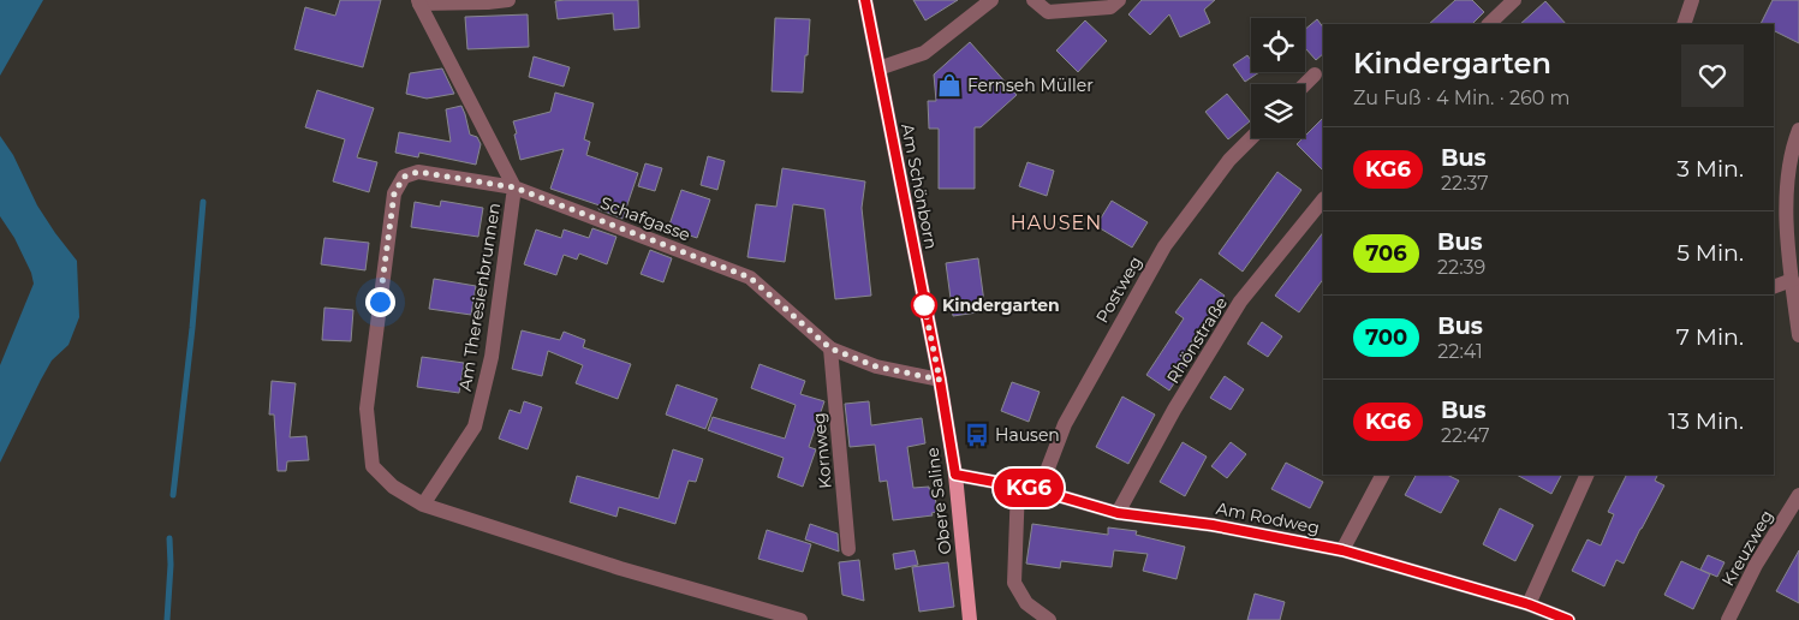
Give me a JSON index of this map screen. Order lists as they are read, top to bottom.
{
  "streets": {
    "main road": ["Am Schönborn", "Obere Saline"],
    "street": [
      "Schafgasse",
      "Postweg",
      "Am Theresienbrunnen",
      "Rhönstraße",
      "Kornweg",
      "Am Rodweg",
      "Kreuzweg"
    ]
  },
  "crossings": [
    ["Am Schönborn", "Schafgasse"],
    ["Am Schönborn", "Obere Saline"],
    ["Schafgasse", "Am Theresienbrunnen"],
    ["Schafgasse", "Kornweg"],
    ["Schafgasse", "Obere Saline"],
    ["Postweg", "Am Rodweg"],
    ["Rhönstraße", "Am Rodweg"],
    ["Obere Saline", "Am Rodweg"]
  ],
  "districts": ["HAUSEN"],
  "places": {
    "shop": ["Fernseh Müller"],
    "other": ["Kindergarten"],
    "bus stop": ["Hausen"]
  },
  "lines": ["bus line KG6"],
  "page": {
    "on_map": "KG6",
    "heading": ["Kindergarten", "Zu Fuß · 4 Min. · 260 m"],
    "list": [
      {
        "mark": "KG6",
        "name": "Bus",
        "note": "22:37",
        "value": "3 Min."
      },
      {
        "mark": "706",
        "name": "Bus",
        "note": "22:39",
        "value": "5 Min."
      },
      {
        "mark": "700",
        "name": "Bus",
        "note": "22:41",
        "value": "7 Min."
      },
      {
        "mark": "KG6",
        "name": "Bus",
        "note": "22:47",
        "value": "13 Min."
      }
    ]
  }
}
